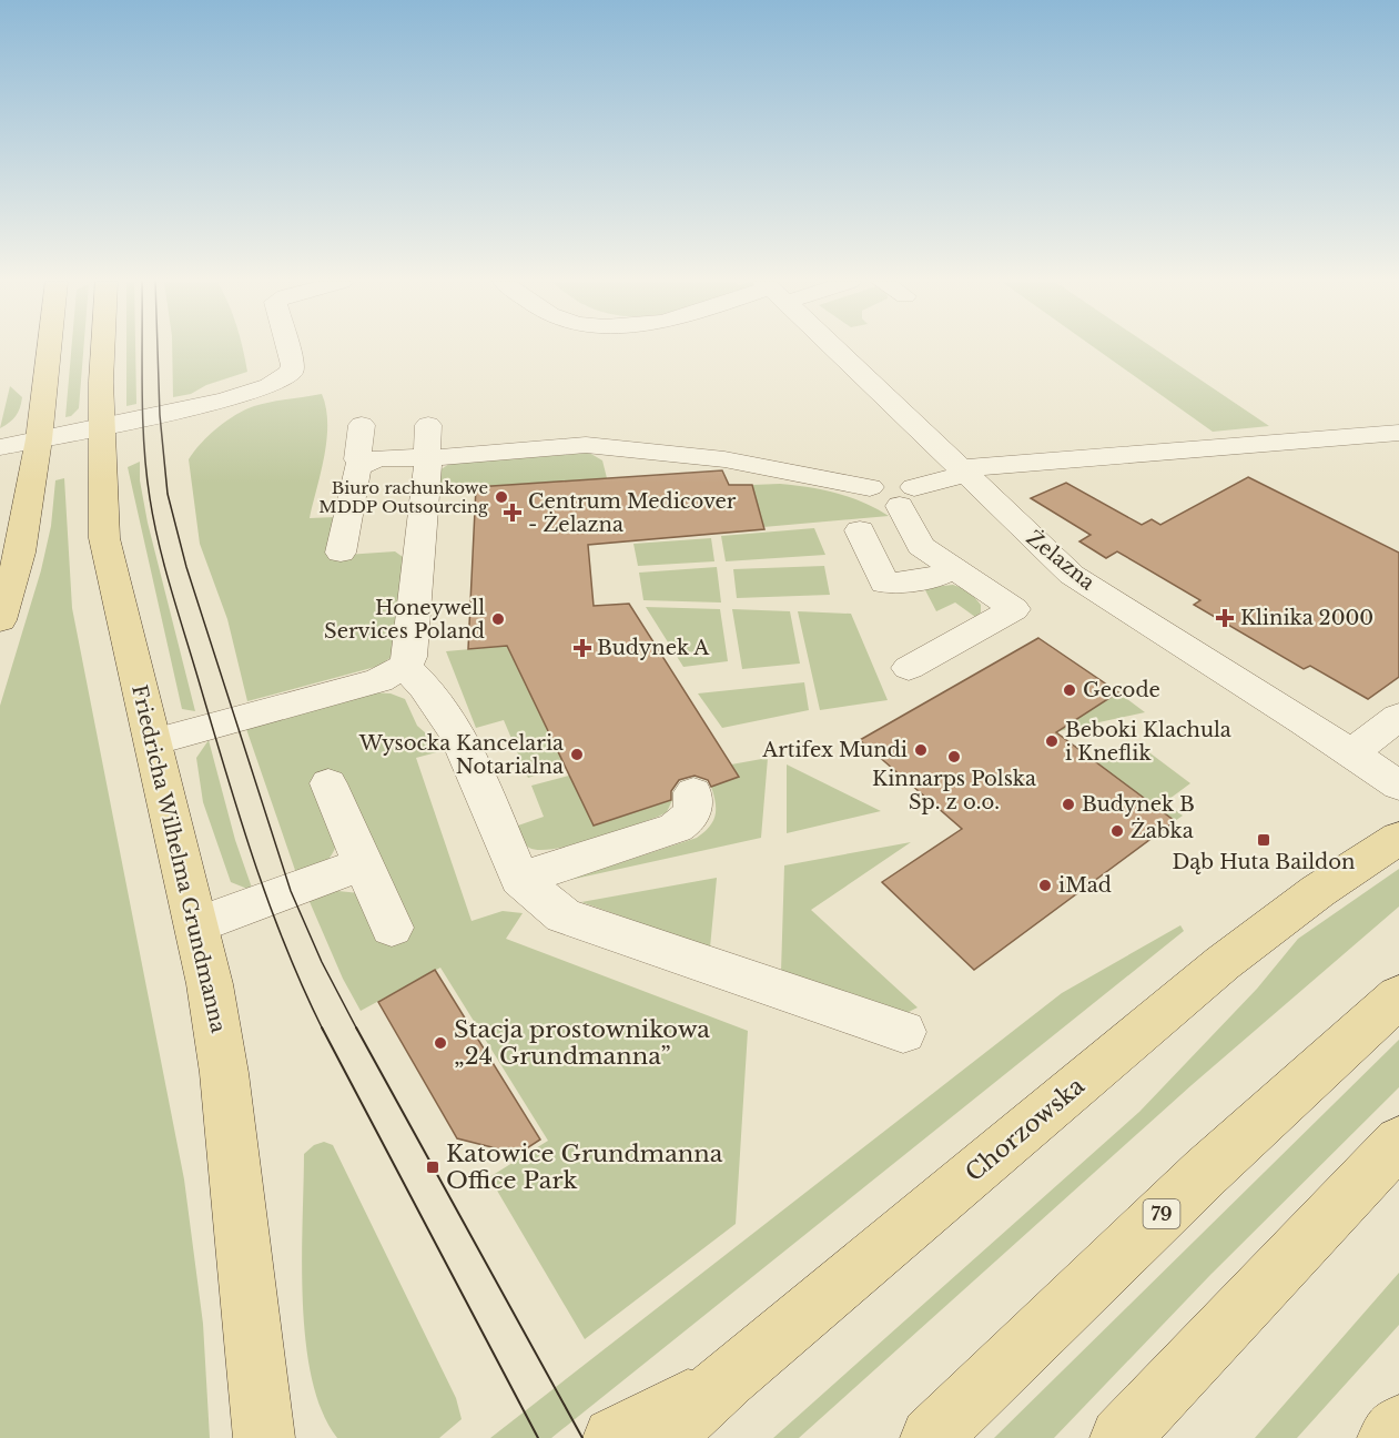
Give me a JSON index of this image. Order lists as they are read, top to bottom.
{
  "streets": {
    "main road": ["Friedricha Wilhelma Grundmanna", "Chorzowska", "79"],
    "street": ["Żelazna"]
  },
  "places": {
    "other": [
      "Biuro rachunkowe MDDP Outsourcing",
      "Honeywell Services Poland",
      "Gecode",
      "Beboki Klachula i Kneflik",
      "Artifex Mundi",
      "Wysocka Kancelaria Notarialna",
      "Kinnarps Polska Sp. z o.o.",
      "Budynek B",
      "Żabka",
      "iMad",
      "Stacja prostownikowa „24 Grundmanna”"
    ],
    "health": ["Centrum Medicover - Żelazna", "Klinika 2000", "Budynek A"],
    "transit": ["Dąb Huta Baildon", "Katowice Grundmanna Office Park"]
  }
}
